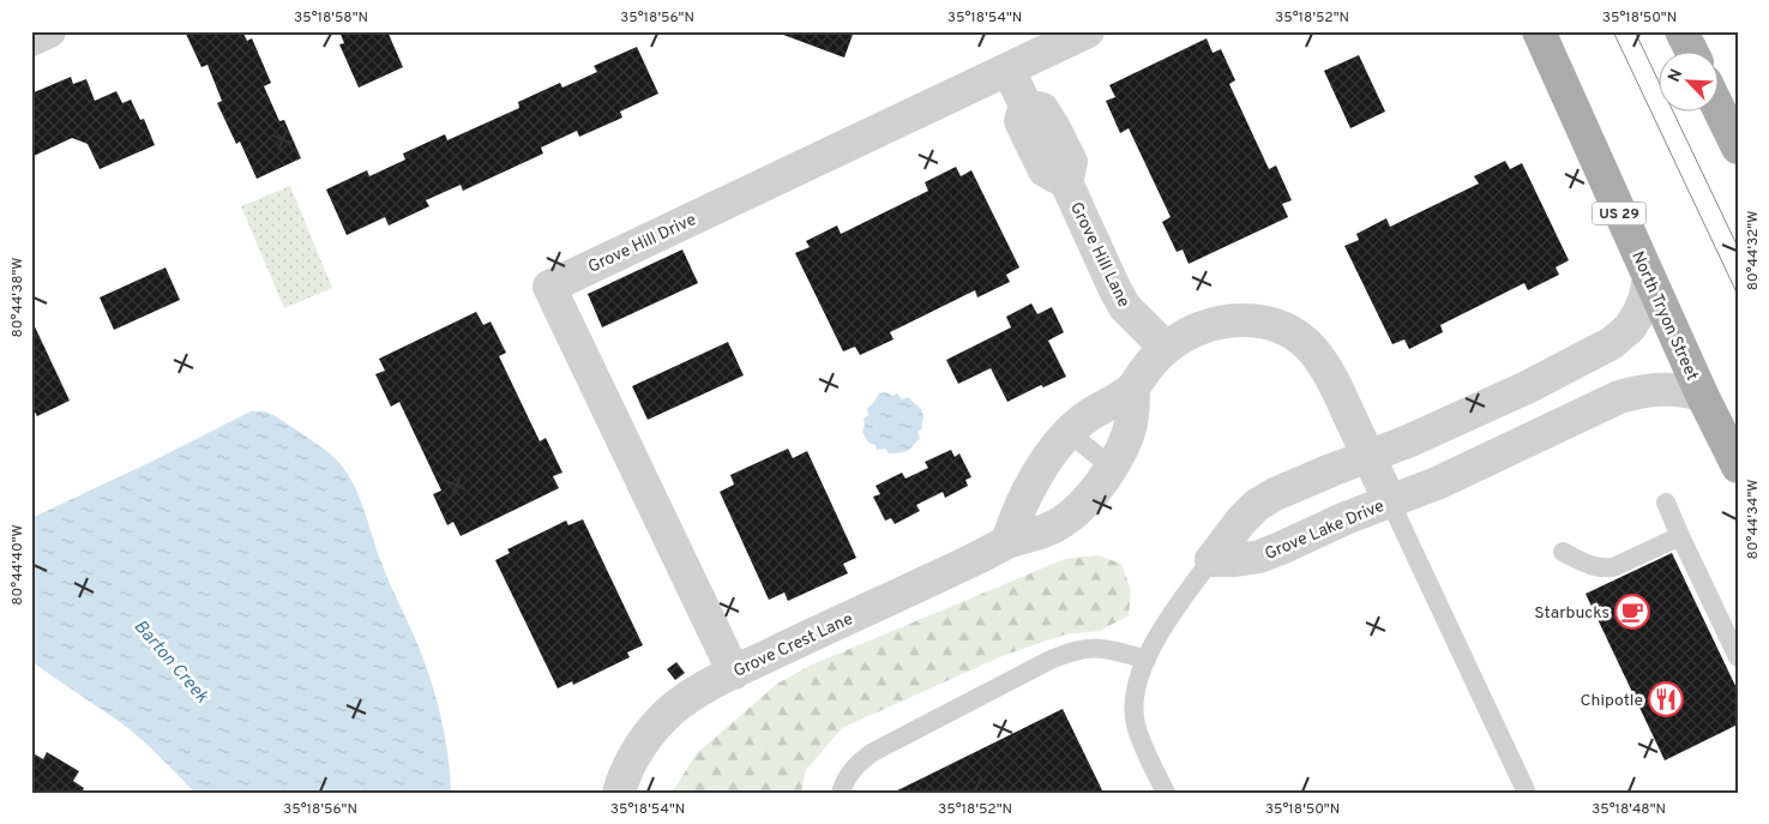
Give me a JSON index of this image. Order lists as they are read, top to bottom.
{
  "streets": {
    "main road": ["US 29", "North Tryon Street"],
    "street": [
      "Grove Hill Drive",
      "Grove Hill Lane",
      "Grove Lake Drive",
      "Grove Crest Lane"
    ]
  },
  "crossings": [
    ["Grove Hill Drive", "Grove Hill Lane"],
    ["Grove Hill Drive", "Grove Crest Lane"],
    ["North Tryon Street", "Grove Lake Drive"]
  ],
  "water": ["Barton Creek"],
  "places": {
    "cafe": ["Starbucks"],
    "restaurant": ["Chipotle"]
  },
  "north": "top left",
  "coordinates": [
    "35°18'58\"N",
    "35°18'56\"N",
    "35°18'54\"N",
    "35°18'52\"N",
    "35°18'50\"N",
    "80°44'32\"W",
    "80°44'38\"W",
    "80°44'34\"W",
    "80°44'40\"W",
    "35°18'48\"N"
  ]
}
